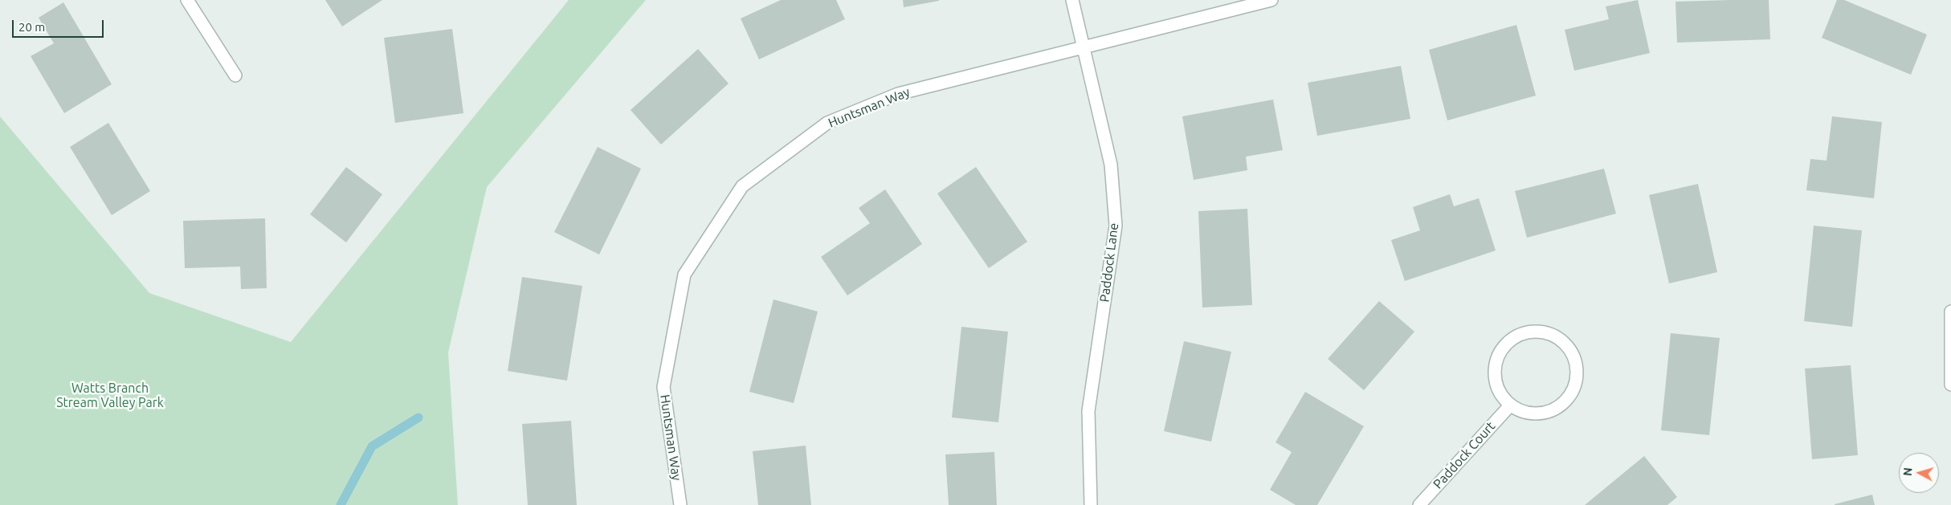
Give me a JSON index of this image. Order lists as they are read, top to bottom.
{
  "streets": {
    "street": ["Huntsman Way", "Paddock Lane", "Paddock Court"]
  },
  "crossings": [
    ["Huntsman Way", "Paddock Lane"]
  ],
  "parks": ["Watts Branch Stream Valley Park"],
  "scale_bar": "20 m",
  "north": "left"
}
